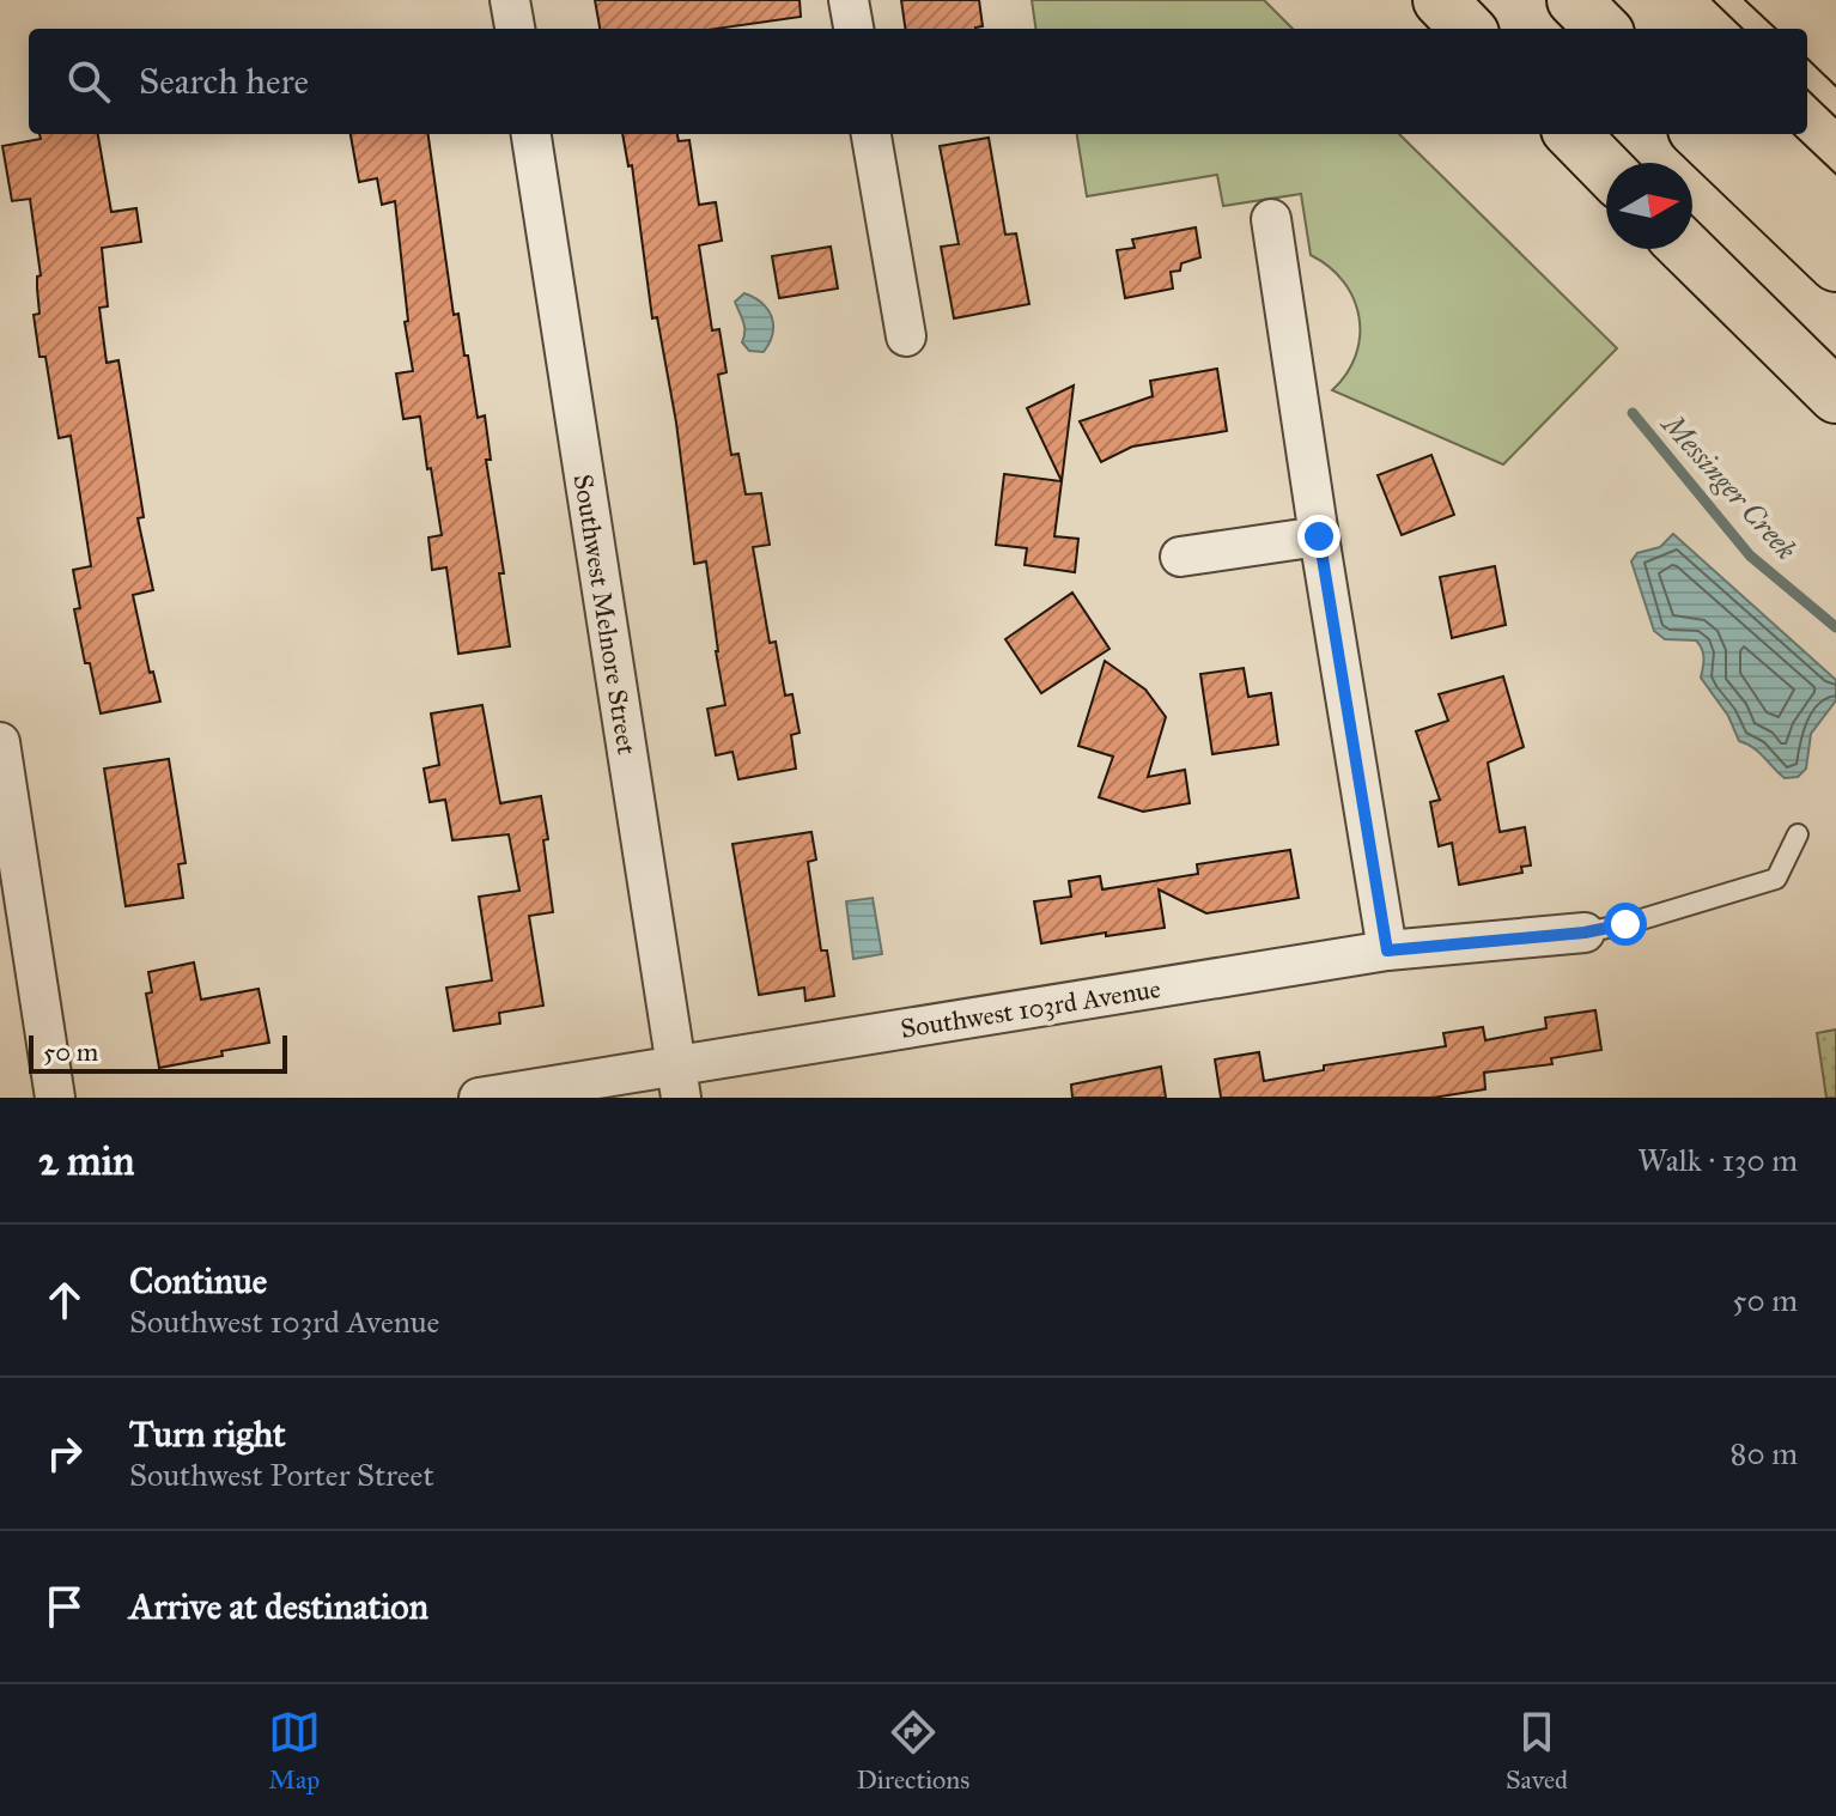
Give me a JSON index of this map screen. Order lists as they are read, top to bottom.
{
  "streets": {
    "street": ["Southwest Melnore Street", "Southwest 103rd Avenue"]
  },
  "crossings": [
    ["Southwest Melnore Street", "Southwest 103rd Avenue"]
  ],
  "water": ["Messinger Creek"],
  "scale_bar": "50 m",
  "north": "right",
  "page": {
    "search": "Search here",
    "scale": "50 m",
    "heading": ["2 min", "Walk · 130 m"],
    "list": [
      ["Continue", "Southwest 103rd Avenue", "50 m"],
      ["Turn right", "Southwest Porter Street", "80 m"],
      "Arrive at destination"
    ],
    "nav": ["Map", "Directions", "Saved"]
  }
}
